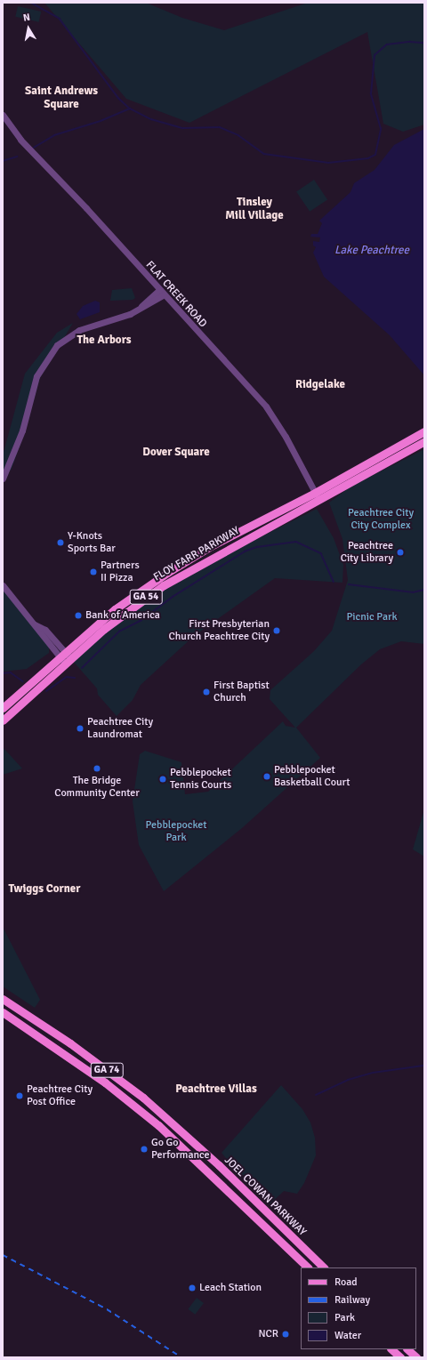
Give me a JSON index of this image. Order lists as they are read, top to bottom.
{
  "streets": {
    "main road": [
      "FLOY FARR PARKWAY",
      "GA 54",
      "GA 74",
      "JOEL COWAN PARKWAY"
    ],
    "street": ["FLAT CREEK ROAD"]
  },
  "crossings": [
    ["FLAT CREEK ROAD", "FLOY FARR PARKWAY"]
  ],
  "districts": [
    "Saint Andrews Square",
    "Tinsley Mill Village",
    "The Arbors",
    "Ridgelake",
    "Dover Square",
    "Twiggs Corner",
    "Peachtree Villas"
  ],
  "water": ["Lake Peachtree"],
  "parks": ["Peachtree City City Complex", "Picnic Park", "Pebblepocket Park"],
  "places": [
    "Y-Knots Sports Bar",
    "Peachtree City Library",
    "Partners II Pizza",
    "Bank of America",
    "First Presbyterian Church Peachtree City",
    "First Baptist Church",
    "Peachtree City Laundromat",
    "The Bridge Community Center",
    "Pebblepocket Basketball Court",
    "Pebblepocket Tennis Courts",
    "Peachtree City Post Office",
    "Go Go Performance",
    "Leach Station",
    "NCR"
  ],
  "legend": [
    "Road",
    "Railway",
    "Park",
    "Water"
  ],
  "north": "top"
}
